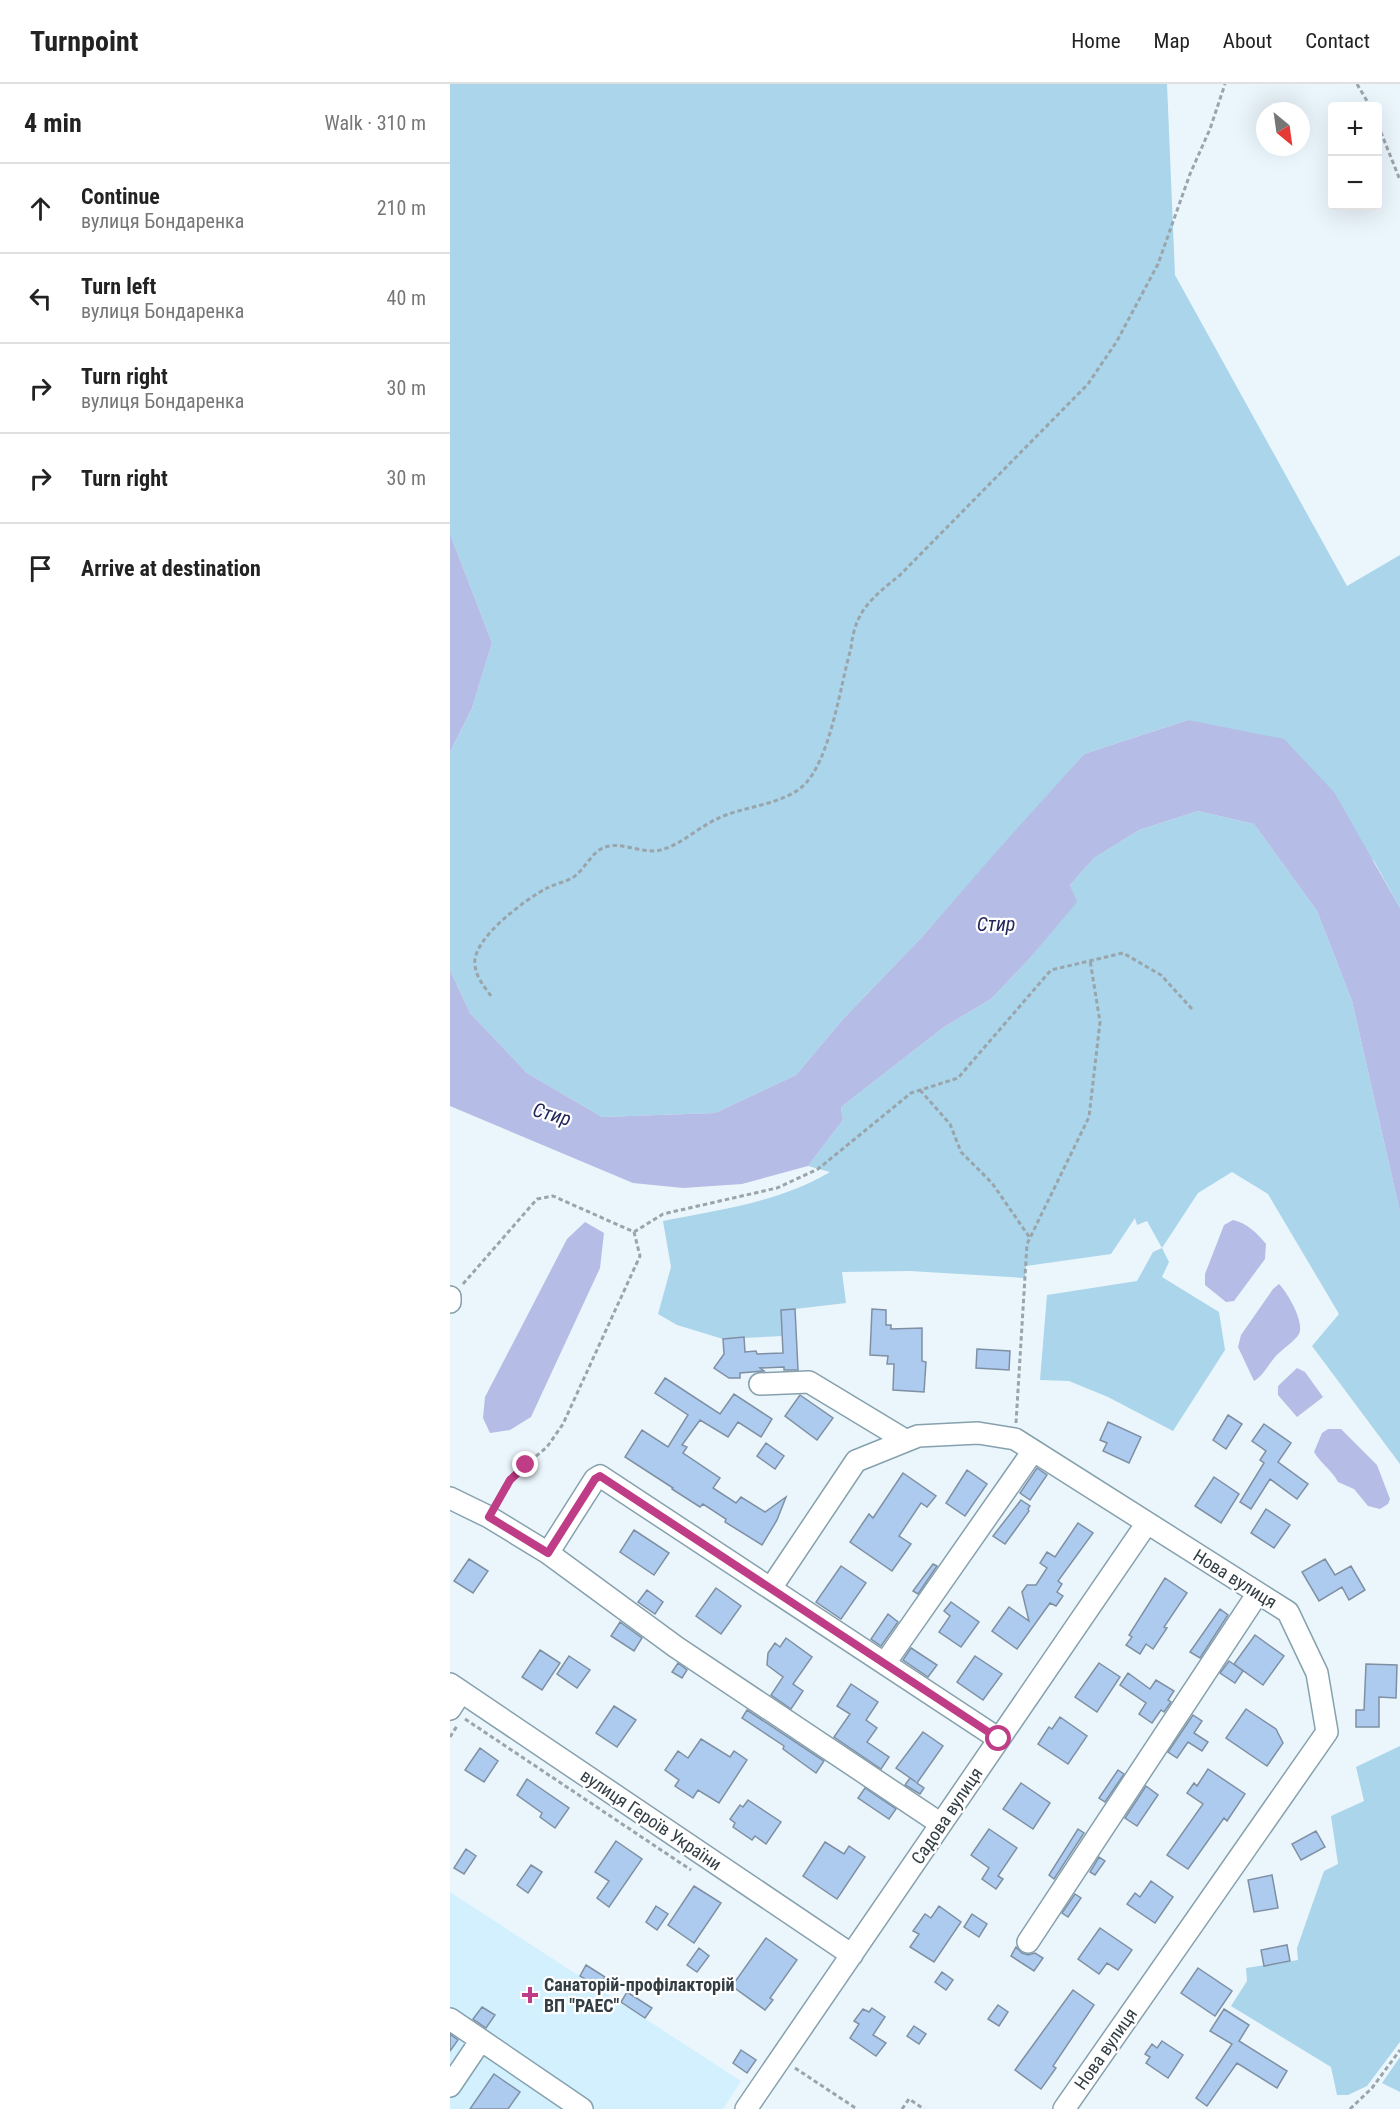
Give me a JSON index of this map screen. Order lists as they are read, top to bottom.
{
  "streets": {
    "street": ["Нова вулиця", "Садова вулиця", "вулиця Героїв України"]
  },
  "crossings": [
    ["Нова вулиця", "Садова вулиця"],
    ["Садова вулиця", "вулиця Героїв України"]
  ],
  "water": ["Стир"],
  "places": {
    "health": ["Санаторій-профілакторій ВП \"РАЕС\""]
  },
  "north": "bottom right",
  "page": {
    "header": "Turnpoint",
    "nav": [
      "Home",
      "Map",
      "About",
      "Contact"
    ],
    "heading": ["4 min", "Walk · 310 m"],
    "map_buttons": ["+", "−"],
    "list": [
      ["Continue", "вулиця Бондаренка", "210 m"],
      ["Turn left", "вулиця Бондаренка", "40 m"],
      ["Turn right", "вулиця Бондаренка", "30 m"],
      ["Turn right", "30 m"],
      "Arrive at destination"
    ]
  }
}
